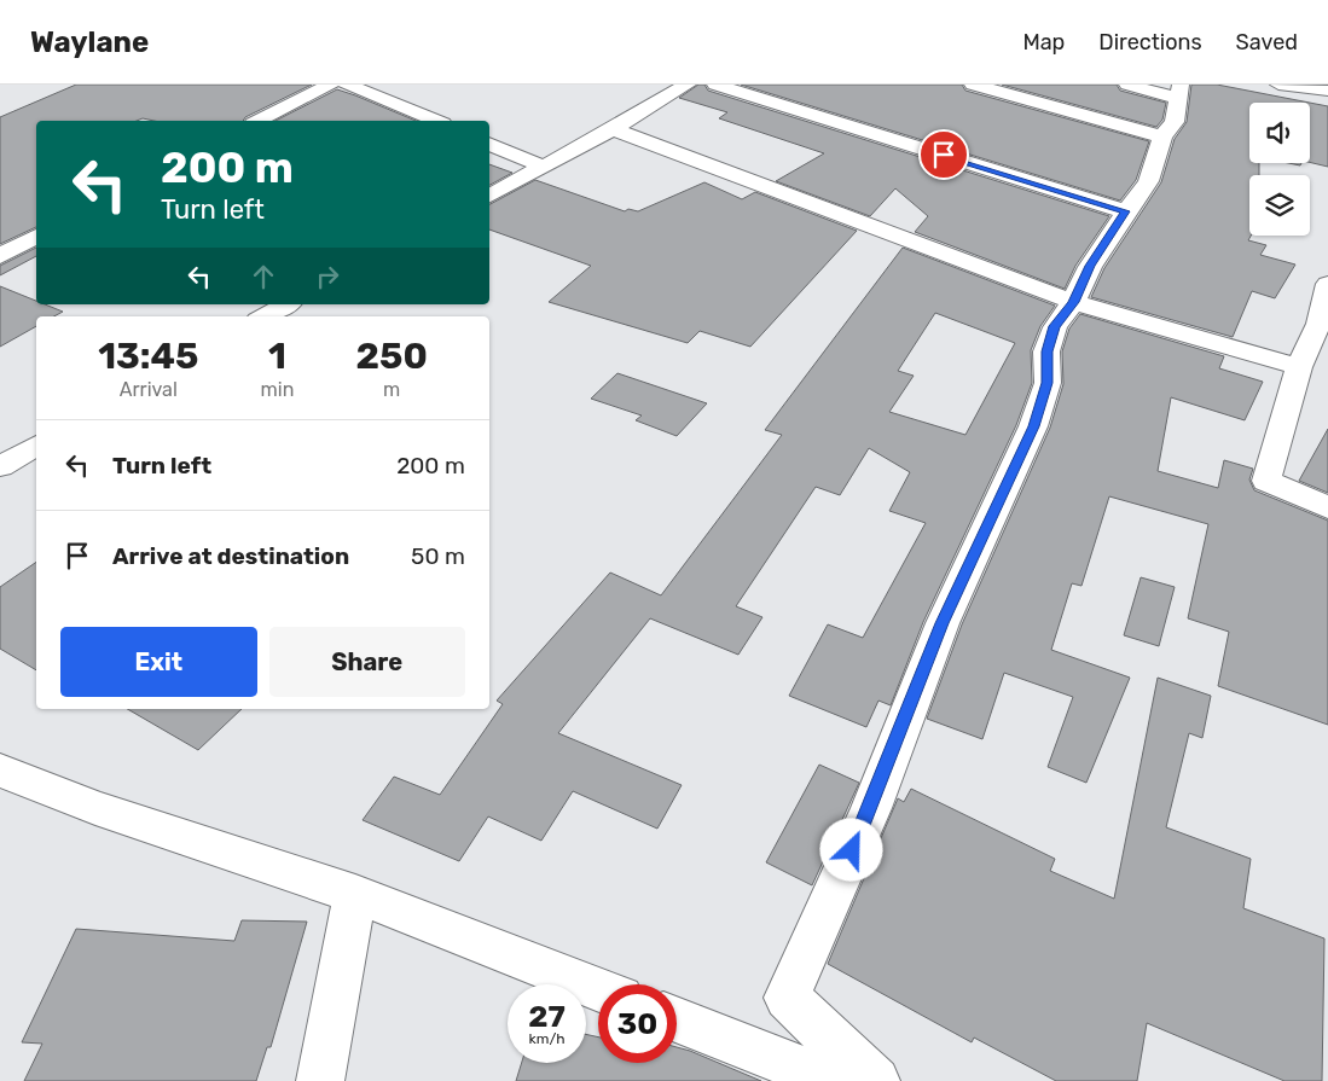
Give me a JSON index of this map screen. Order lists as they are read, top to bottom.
{
  "page": {
    "header": "Waylane",
    "nav": ["Map", "Directions", "Saved"],
    "turn": ["200 m", "Turn left"],
    "eta": [
      "13:45",
      "Arrival",
      "1",
      "min",
      "250",
      "m"
    ],
    "list": [
      {
        "name": "Turn left",
        "value": "200 m"
      },
      {
        "name": "Arrive at destination",
        "value": "50 m"
      }
    ],
    "buttons": ["Exit", "Share"],
    "speed": "27 km/h",
    "limit": "30"
  }
}
